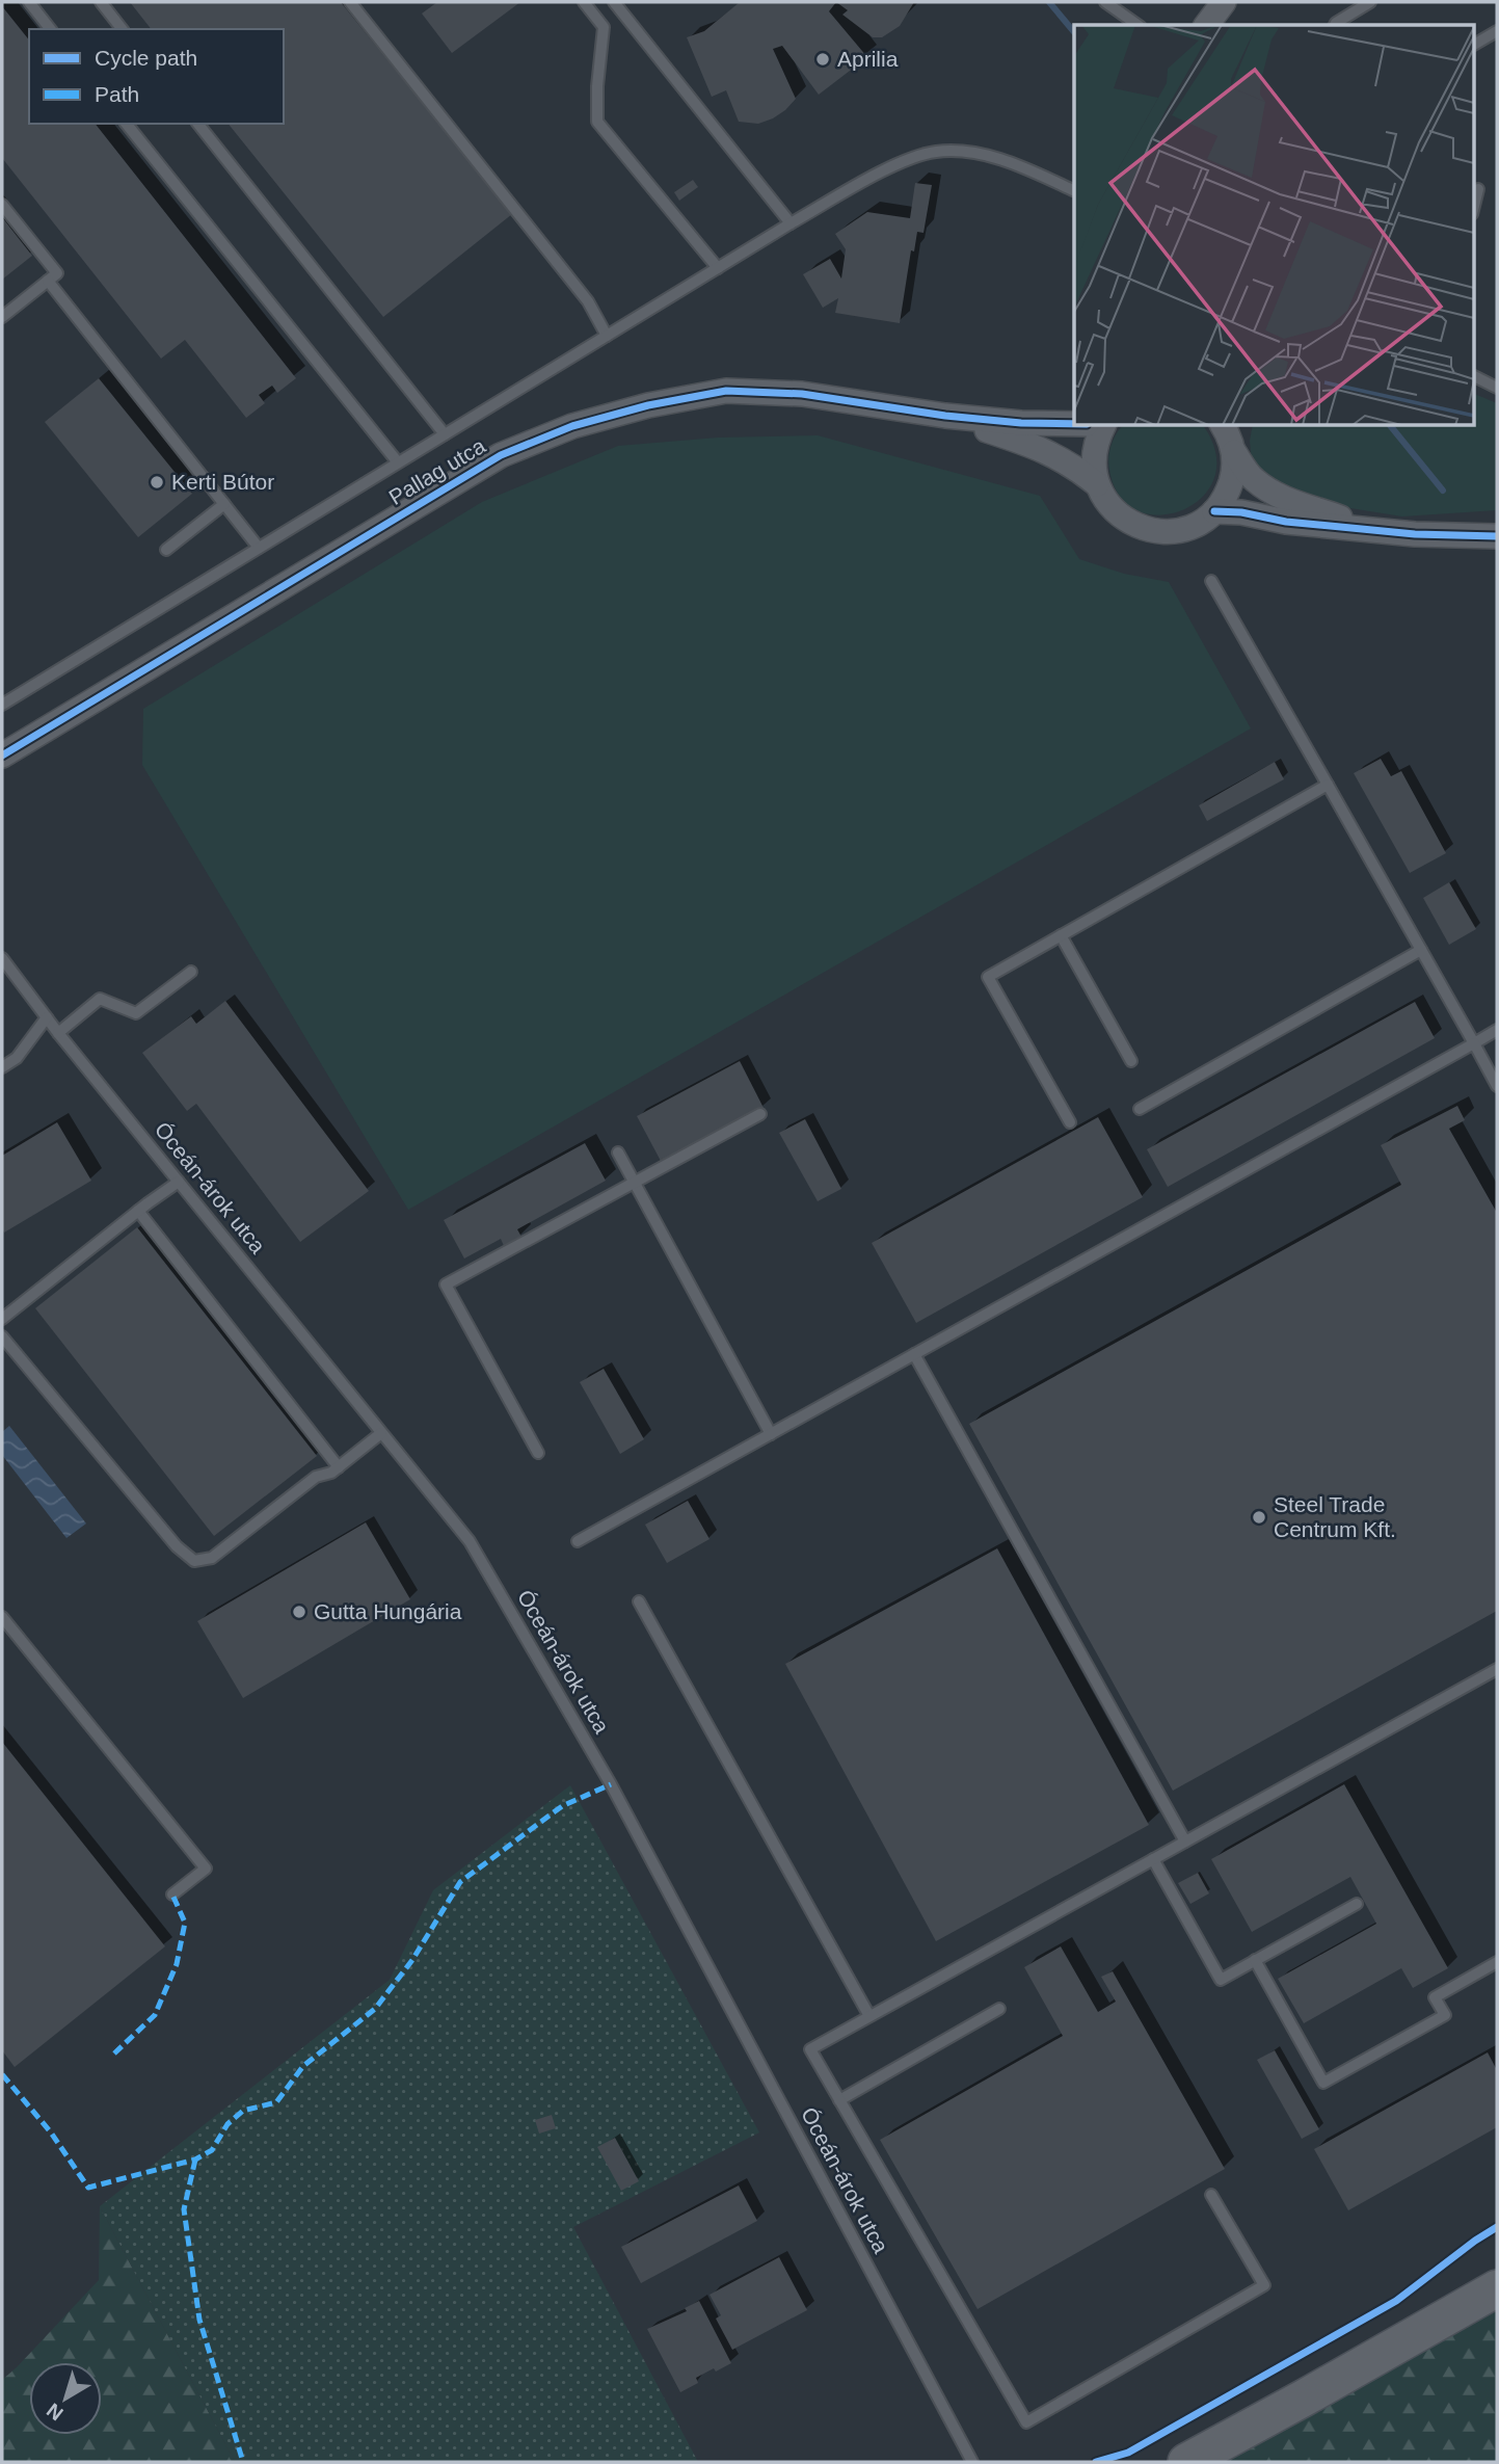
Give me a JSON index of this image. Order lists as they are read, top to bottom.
{
  "streets": {
    "street": ["Pallag utca"],
    "lane": ["Óceán-árok utca"]
  },
  "places": [
    "Aprilia",
    "Kerti Bútor",
    "Steel Trade Centrum Kft.",
    "Gutta Hungária"
  ],
  "legend": ["Cycle path", "Path"],
  "north": "bottom left"
}
